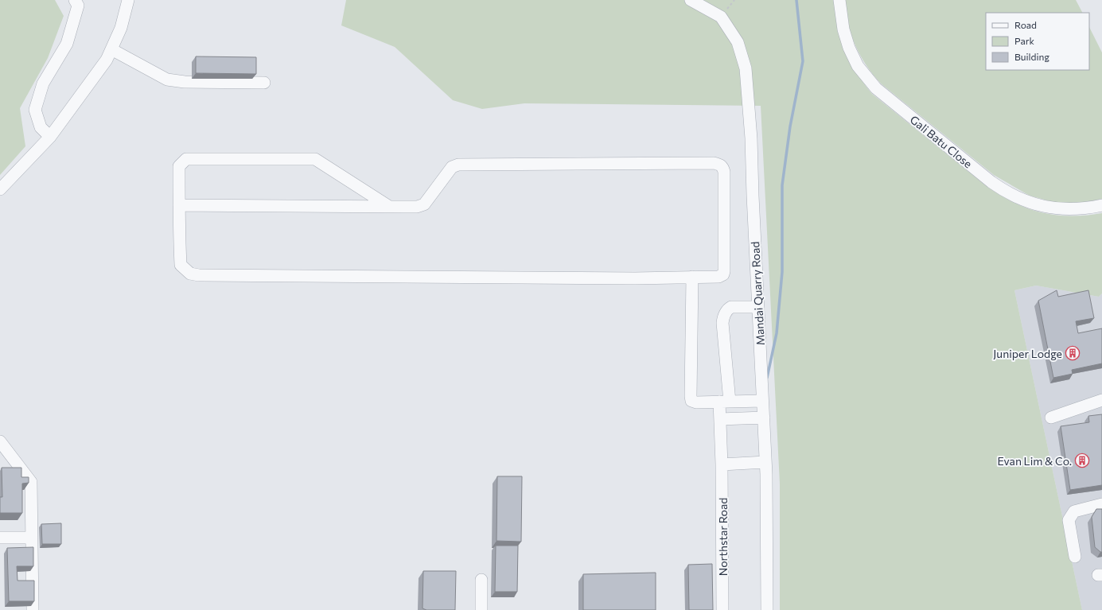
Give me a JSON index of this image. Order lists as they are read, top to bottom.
{
  "streets": {
    "street": ["Gali Batu Close", "Mandai Quarry Road", "Northstar Road"]
  },
  "crossings": [
    ["Mandai Quarry Road", "Northstar Road"]
  ],
  "places": {
    "building": ["Juniper Lodge", "Evan Lim & Co."]
  },
  "legend": ["Road", "Park", "Building"]
}
